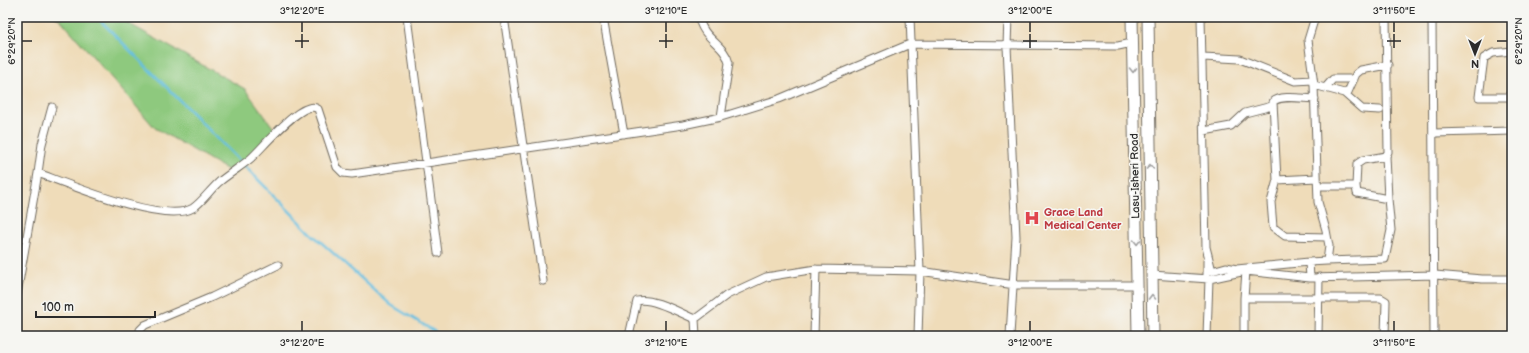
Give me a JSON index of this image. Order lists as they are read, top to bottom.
{
  "streets": {
    "main road": ["Lasu-Isheri Road"]
  },
  "places": {
    "hospital": ["Grace Land Medical Center"]
  },
  "scale_bar": "100 m",
  "north": "bottom",
  "coordinates": [
    "3°12'20\"E",
    "3°12'10\"E",
    "3°12'00\"E",
    "3°11'50\"E",
    "6°29'20\"N"
  ]
}
